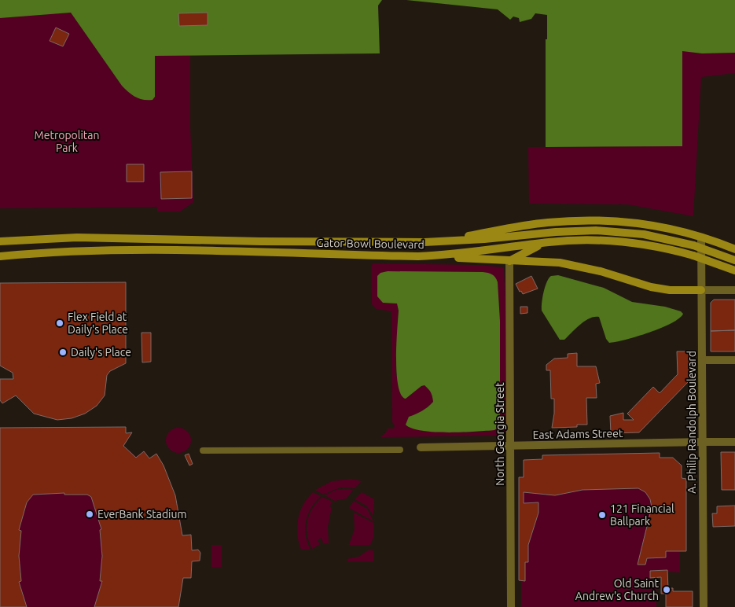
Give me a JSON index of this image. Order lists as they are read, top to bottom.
{
  "streets": {
    "main road": ["Gator Bowl Boulevard"],
    "street": ["A. Philip Randolph Boulevard", "North Georgia Street", "East Adams Street"]
  },
  "crossings": [
    ["A. Philip Randolph Boulevard", "East Adams Street"],
    ["North Georgia Street", "East Adams Street"]
  ],
  "parks": ["Metropolitan Park"],
  "places": [
    "Flex Field at Daily's Place",
    "Daily's Place",
    "EverBank Stadium",
    "121 Financial Ballpark",
    "Old Saint Andrew's Church"
  ]
}
